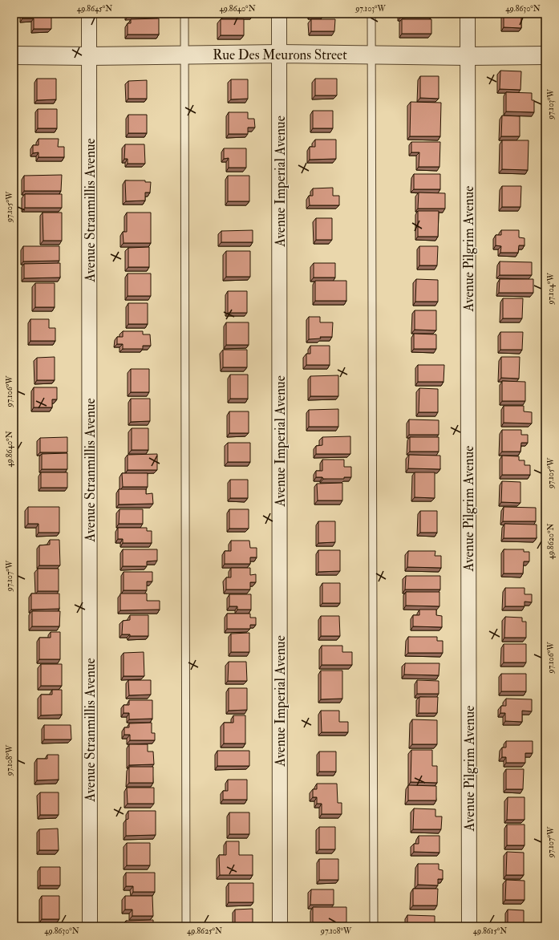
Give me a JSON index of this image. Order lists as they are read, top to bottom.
{
  "streets": {
    "street": [
      "Rue Des Meurons Street",
      "Avenue Imperial Avenue",
      "Avenue Stranmillis Avenue",
      "Avenue Pilgrim Avenue"
    ]
  },
  "crossings": [
    ["Rue Des Meurons Street", "Avenue Imperial Avenue"],
    ["Rue Des Meurons Street", "Avenue Stranmillis Avenue"],
    ["Rue Des Meurons Street", "Avenue Pilgrim Avenue"]
  ],
  "coordinates": [
    "49.8645°N",
    "49.8640°N",
    "97.103°W",
    "49.8630°N",
    "97.105°W",
    "97.104°W",
    "97.106°W",
    "49.8620°N",
    "97.107°W",
    "97.108°W",
    "49.8625°N",
    "49.8615°N"
  ]
}
